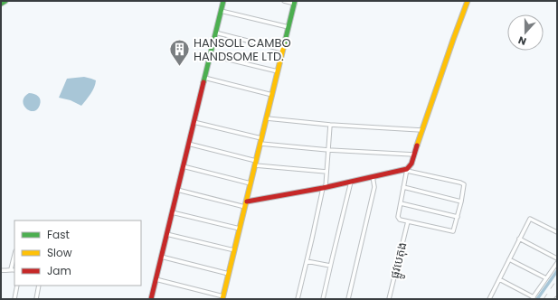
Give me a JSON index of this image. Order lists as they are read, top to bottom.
{
  "streets": {
    "street": ["ផ្លូវបេតុង"]
  },
  "places": {
    "building": ["HANSOLL CAMBO HANDSOME LTD."]
  },
  "legend": ["Fast", "Slow", "Jam"],
  "north": "bottom"
}
